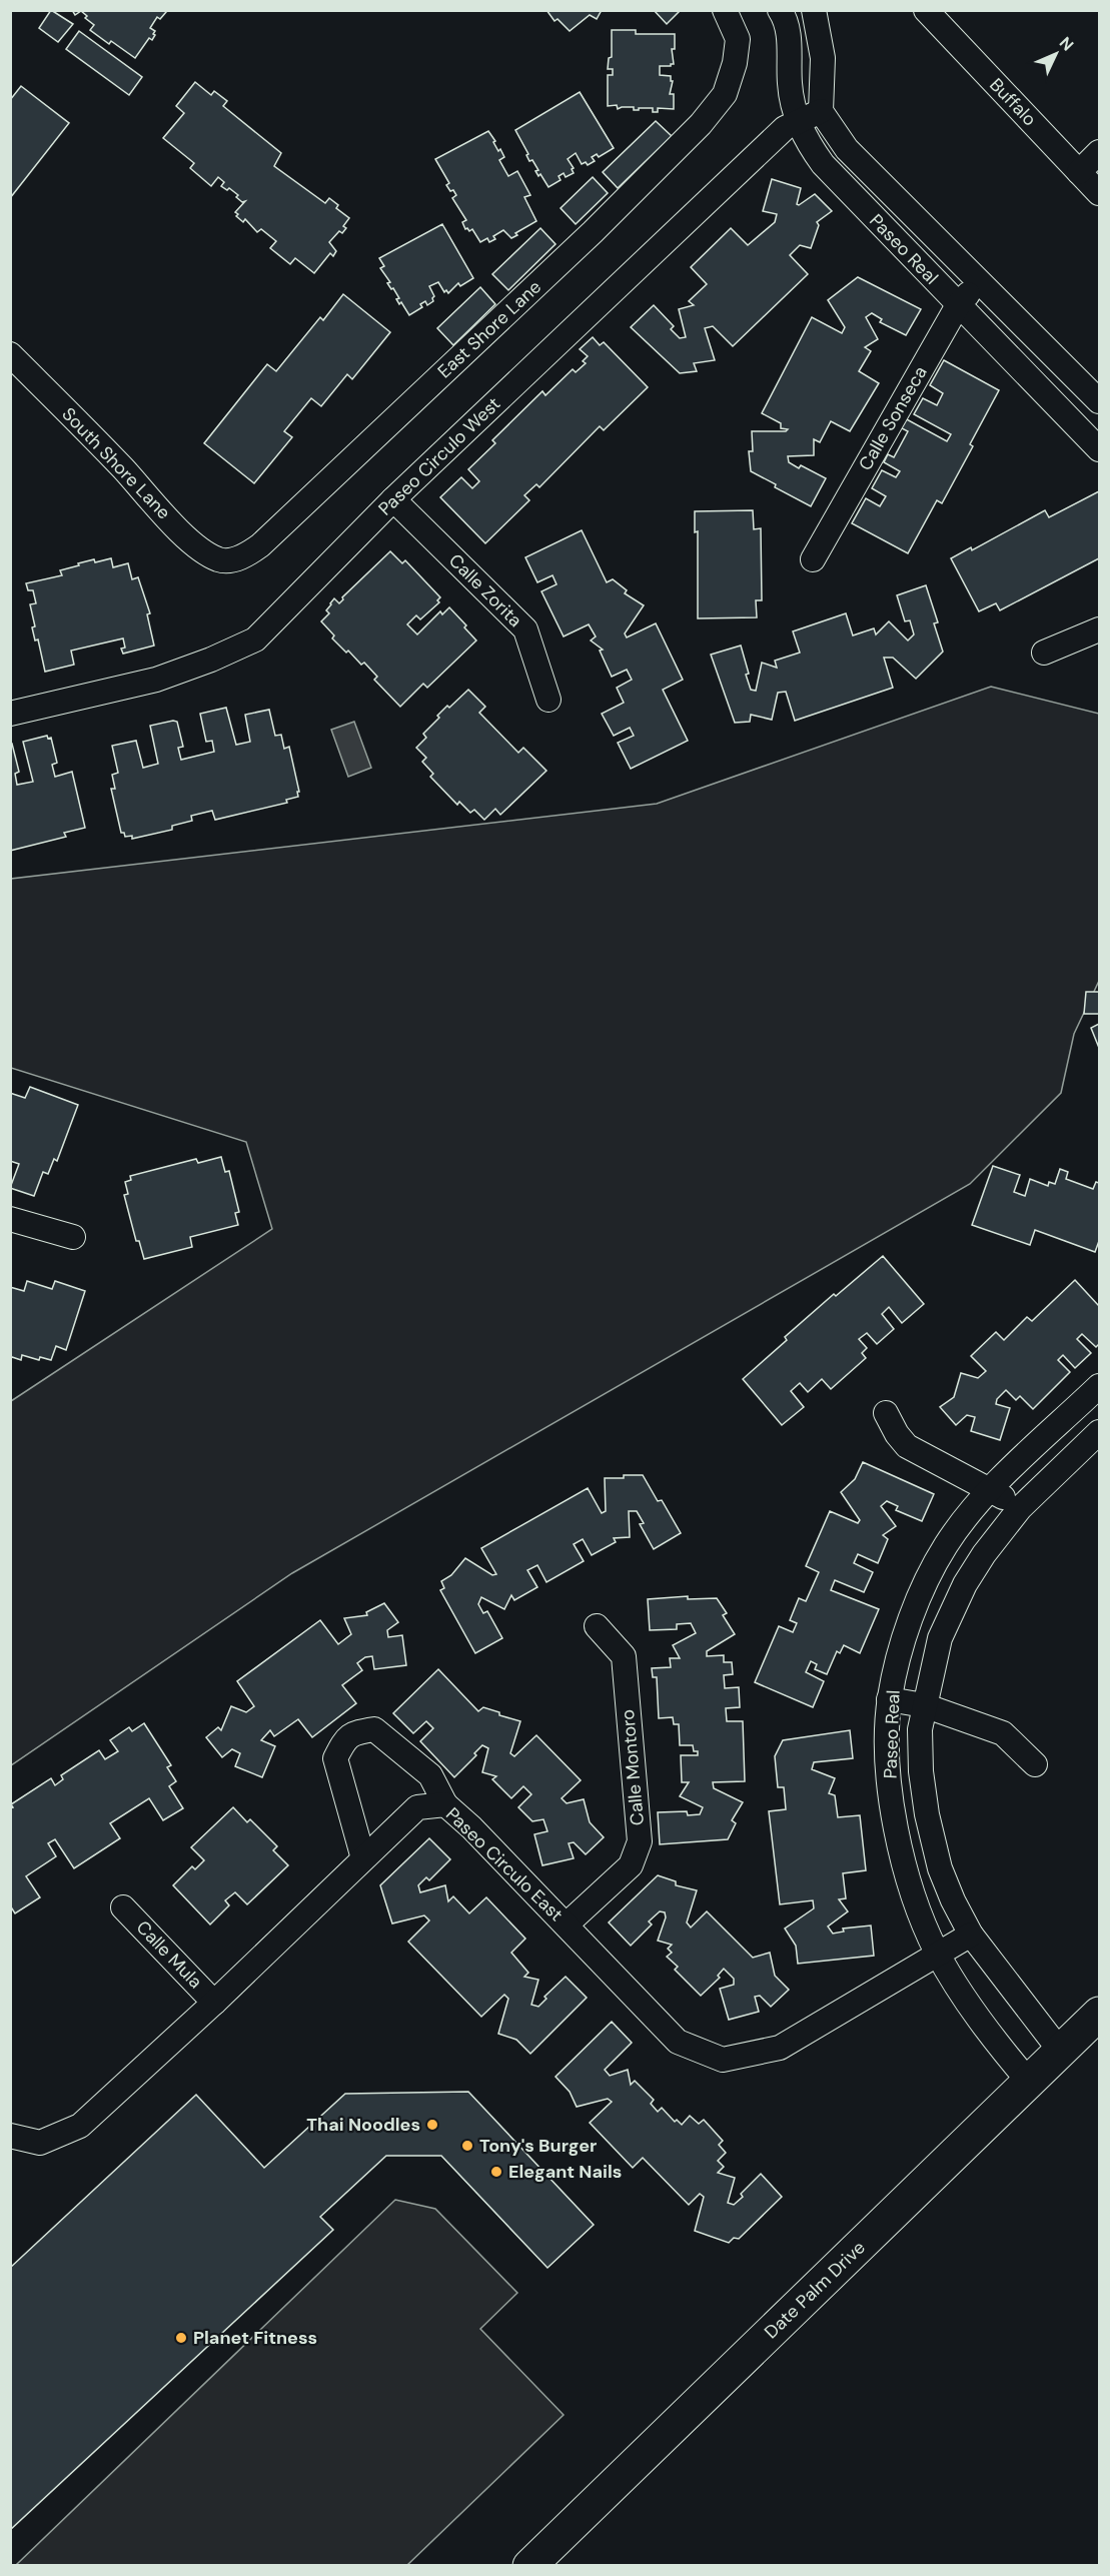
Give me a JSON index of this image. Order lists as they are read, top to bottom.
{
  "streets": {
    "main road": ["Date Palm Drive"],
    "street": [
      "Buffalo",
      "Paseo Real",
      "East Shore Lane",
      "Calle Sonseca",
      "Paseo Circulo West",
      "South Shore Lane",
      "Calle Zorita",
      "Calle Montoro",
      "Paseo Circulo East",
      "Calle Mula"
    ]
  },
  "crossings": [
    ["Paseo Real", "Calle Sonseca"],
    ["Paseo Real", "Paseo Circulo West"],
    ["Paseo Real", "Paseo Circulo East"],
    ["Paseo Real", "Date Palm Drive"],
    ["East Shore Lane", "South Shore Lane"],
    ["Paseo Circulo West", "Calle Zorita"],
    ["Calle Montoro", "Paseo Circulo East"],
    ["Paseo Circulo East", "Calle Mula"]
  ],
  "places": [
    "Thai Noodles",
    "Tony's Burger",
    "Elegant Nails",
    "Planet Fitness"
  ],
  "north": "top right"
}
